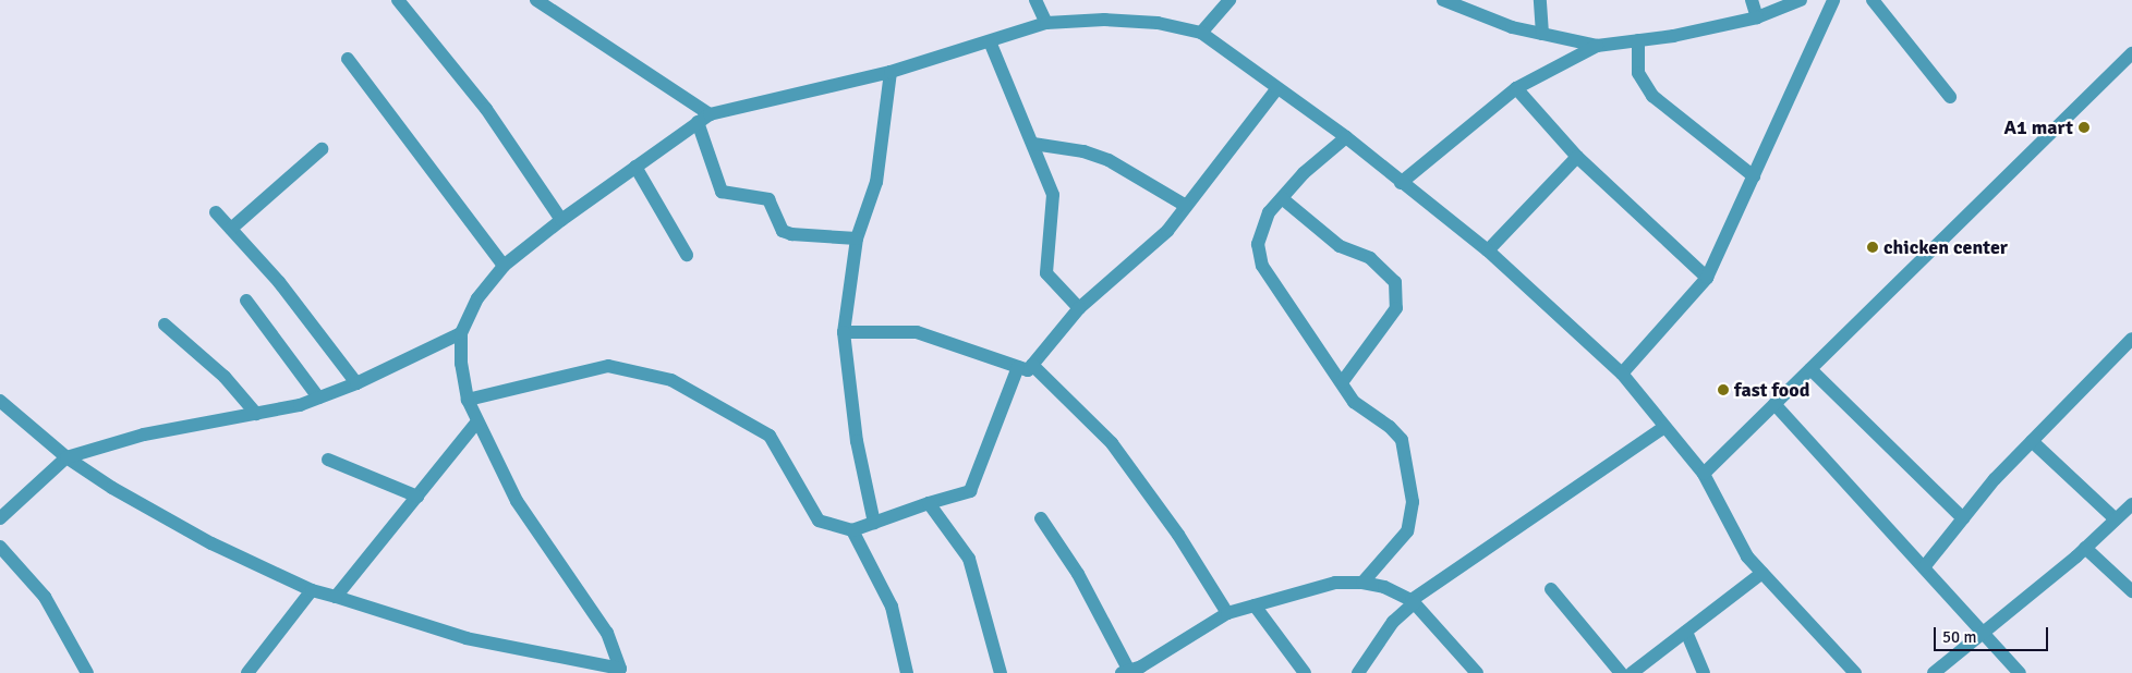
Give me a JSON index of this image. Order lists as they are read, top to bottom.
{
  "places": ["A1 mart", "chicken center", "fast food"],
  "scale_bar": "50 m"
}
